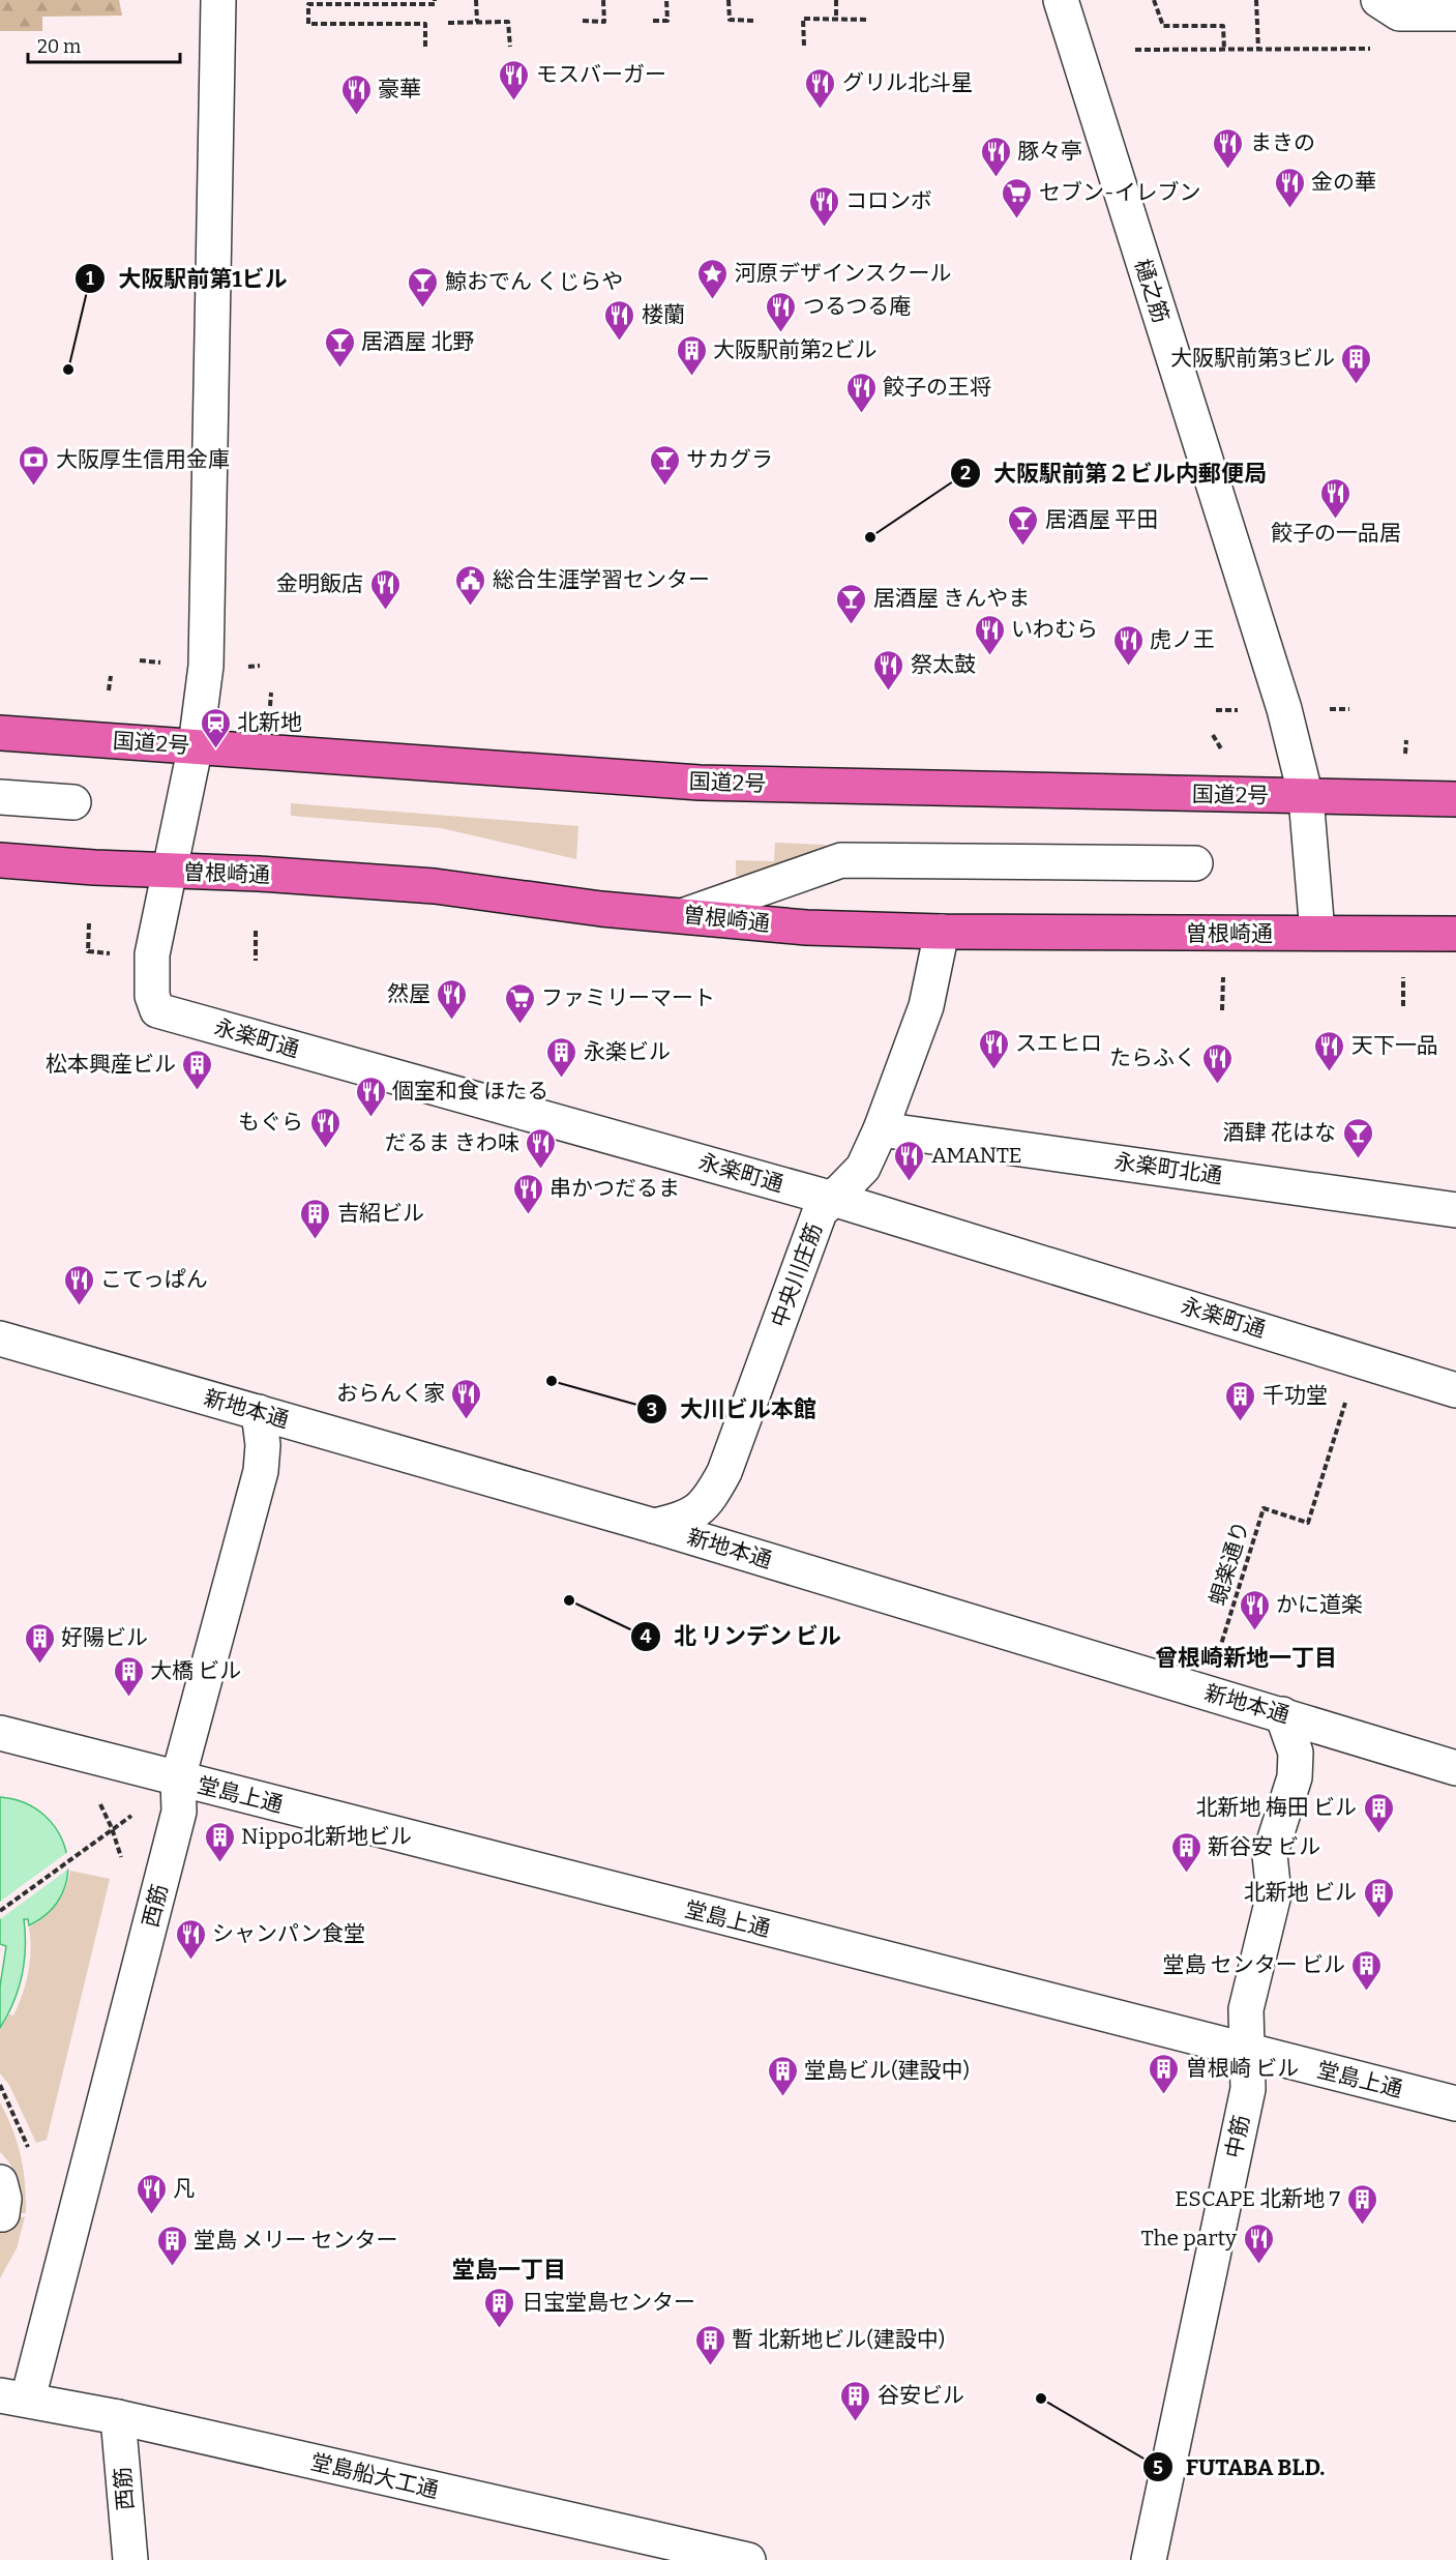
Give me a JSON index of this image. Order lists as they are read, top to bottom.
{
  "streets": {
    "highway": ["国道2号", "曽根崎通"],
    "street": [
      "樋之筋",
      "永楽町通",
      "永楽町北通",
      "中央川庄筋",
      "新地本通",
      "堂島上通",
      "西筋",
      "中筋",
      "堂島船大工通"
    ],
    "path": ["蜆楽通り"]
  },
  "crossings": [
    ["樋之筋", "国道2号"],
    ["樋之筋", "曽根崎通"],
    ["曽根崎通", "永楽町通"],
    ["曽根崎通", "中央川庄筋"],
    ["永楽町通", "中央川庄筋"],
    ["永楽町通", "蜆楽通り"],
    ["永楽町北通", "中央川庄筋"],
    ["中央川庄筋", "新地本通"],
    ["新地本通", "蜆楽通り"],
    ["新地本通", "西筋"],
    ["新地本通", "中筋"],
    ["堂島上通", "西筋"],
    ["堂島上通", "中筋"],
    ["西筋", "堂島船大工通"]
  ],
  "districts": ["曾根崎新地一丁目", "堂島一丁目"],
  "places": {
    "restaurant": [
      "モスバーガー",
      "グリル北斗星",
      "豪華",
      "まきの",
      "豚々亭",
      "金の華",
      "コロンボ",
      "つるつる庵",
      "楼蘭",
      "餃子の王将",
      "餃子の一品居",
      "金明飯店",
      "いわむら",
      "虎ノ王",
      "祭太鼓",
      "然屋",
      "スエヒロ",
      "天下一品",
      "たらふく",
      "個室和食 ほたる",
      "もぐら",
      "だるま きわ味",
      "AMANTE",
      "串かつだるま",
      "こてっぱん",
      "おらんく家",
      "かに道楽",
      "シャンパン食堂",
      "凡",
      "The party"
    ],
    "supermarket": ["セブン-イレブン", "ファミリーマート"],
    "place": ["河原デザインスクール"],
    "bar": [
      "鯨おでん くじらや",
      "居酒屋 北野",
      "サカグラ",
      "居酒屋 平田",
      "居酒屋 きんやま",
      "酒肆 花はな"
    ],
    "other": [
      "大阪駅前第1ビル",
      "大阪駅前第２ビル内郵便局",
      "大川ビル本館",
      "北 リンデン ビル",
      "FUTABA BLD."
    ],
    "building": [
      "大阪駅前第2ビル",
      "大阪駅前第3ビル",
      "永楽ビル",
      "松本興産ビル",
      "吉紹ビル",
      "千功堂",
      "好陽ビル",
      "大橋 ビル",
      "北新地 梅田 ビル",
      "Nippo北新地ビル",
      "新谷安 ビル",
      "北新地 ビル",
      "堂島 センター ビル",
      "曽根崎 ビル",
      "堂島ビル(建設中)",
      "ESCAPE 北新地 7",
      "堂島 メリー センター",
      "日宝堂島センター",
      "暫 北新地ビル(建設中)",
      "谷安ビル"
    ],
    "bank": ["大阪厚生信用金庫"],
    "public building": ["総合生涯学習センター"],
    "station": ["北新地"]
  },
  "scale_bar": "20 m"
}
